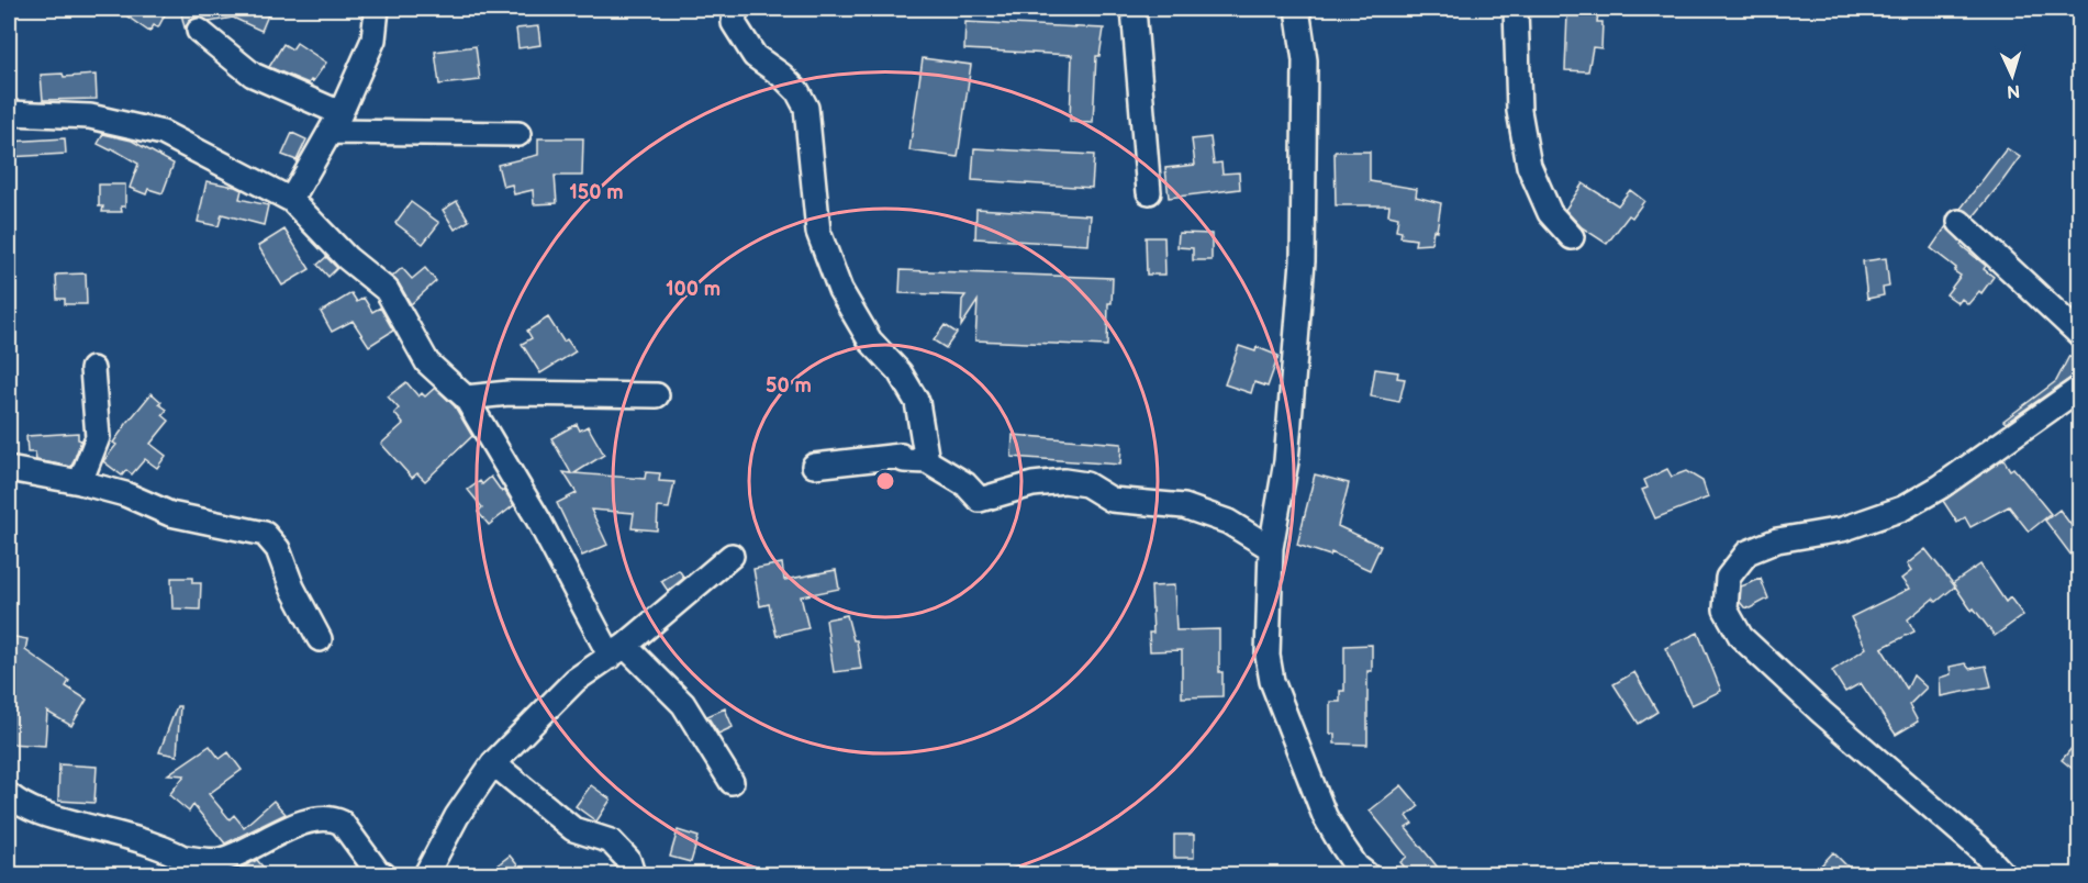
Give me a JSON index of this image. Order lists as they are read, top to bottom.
{
  "north": "bottom",
  "rings": ["150 m", "100 m", "50 m"]
}
